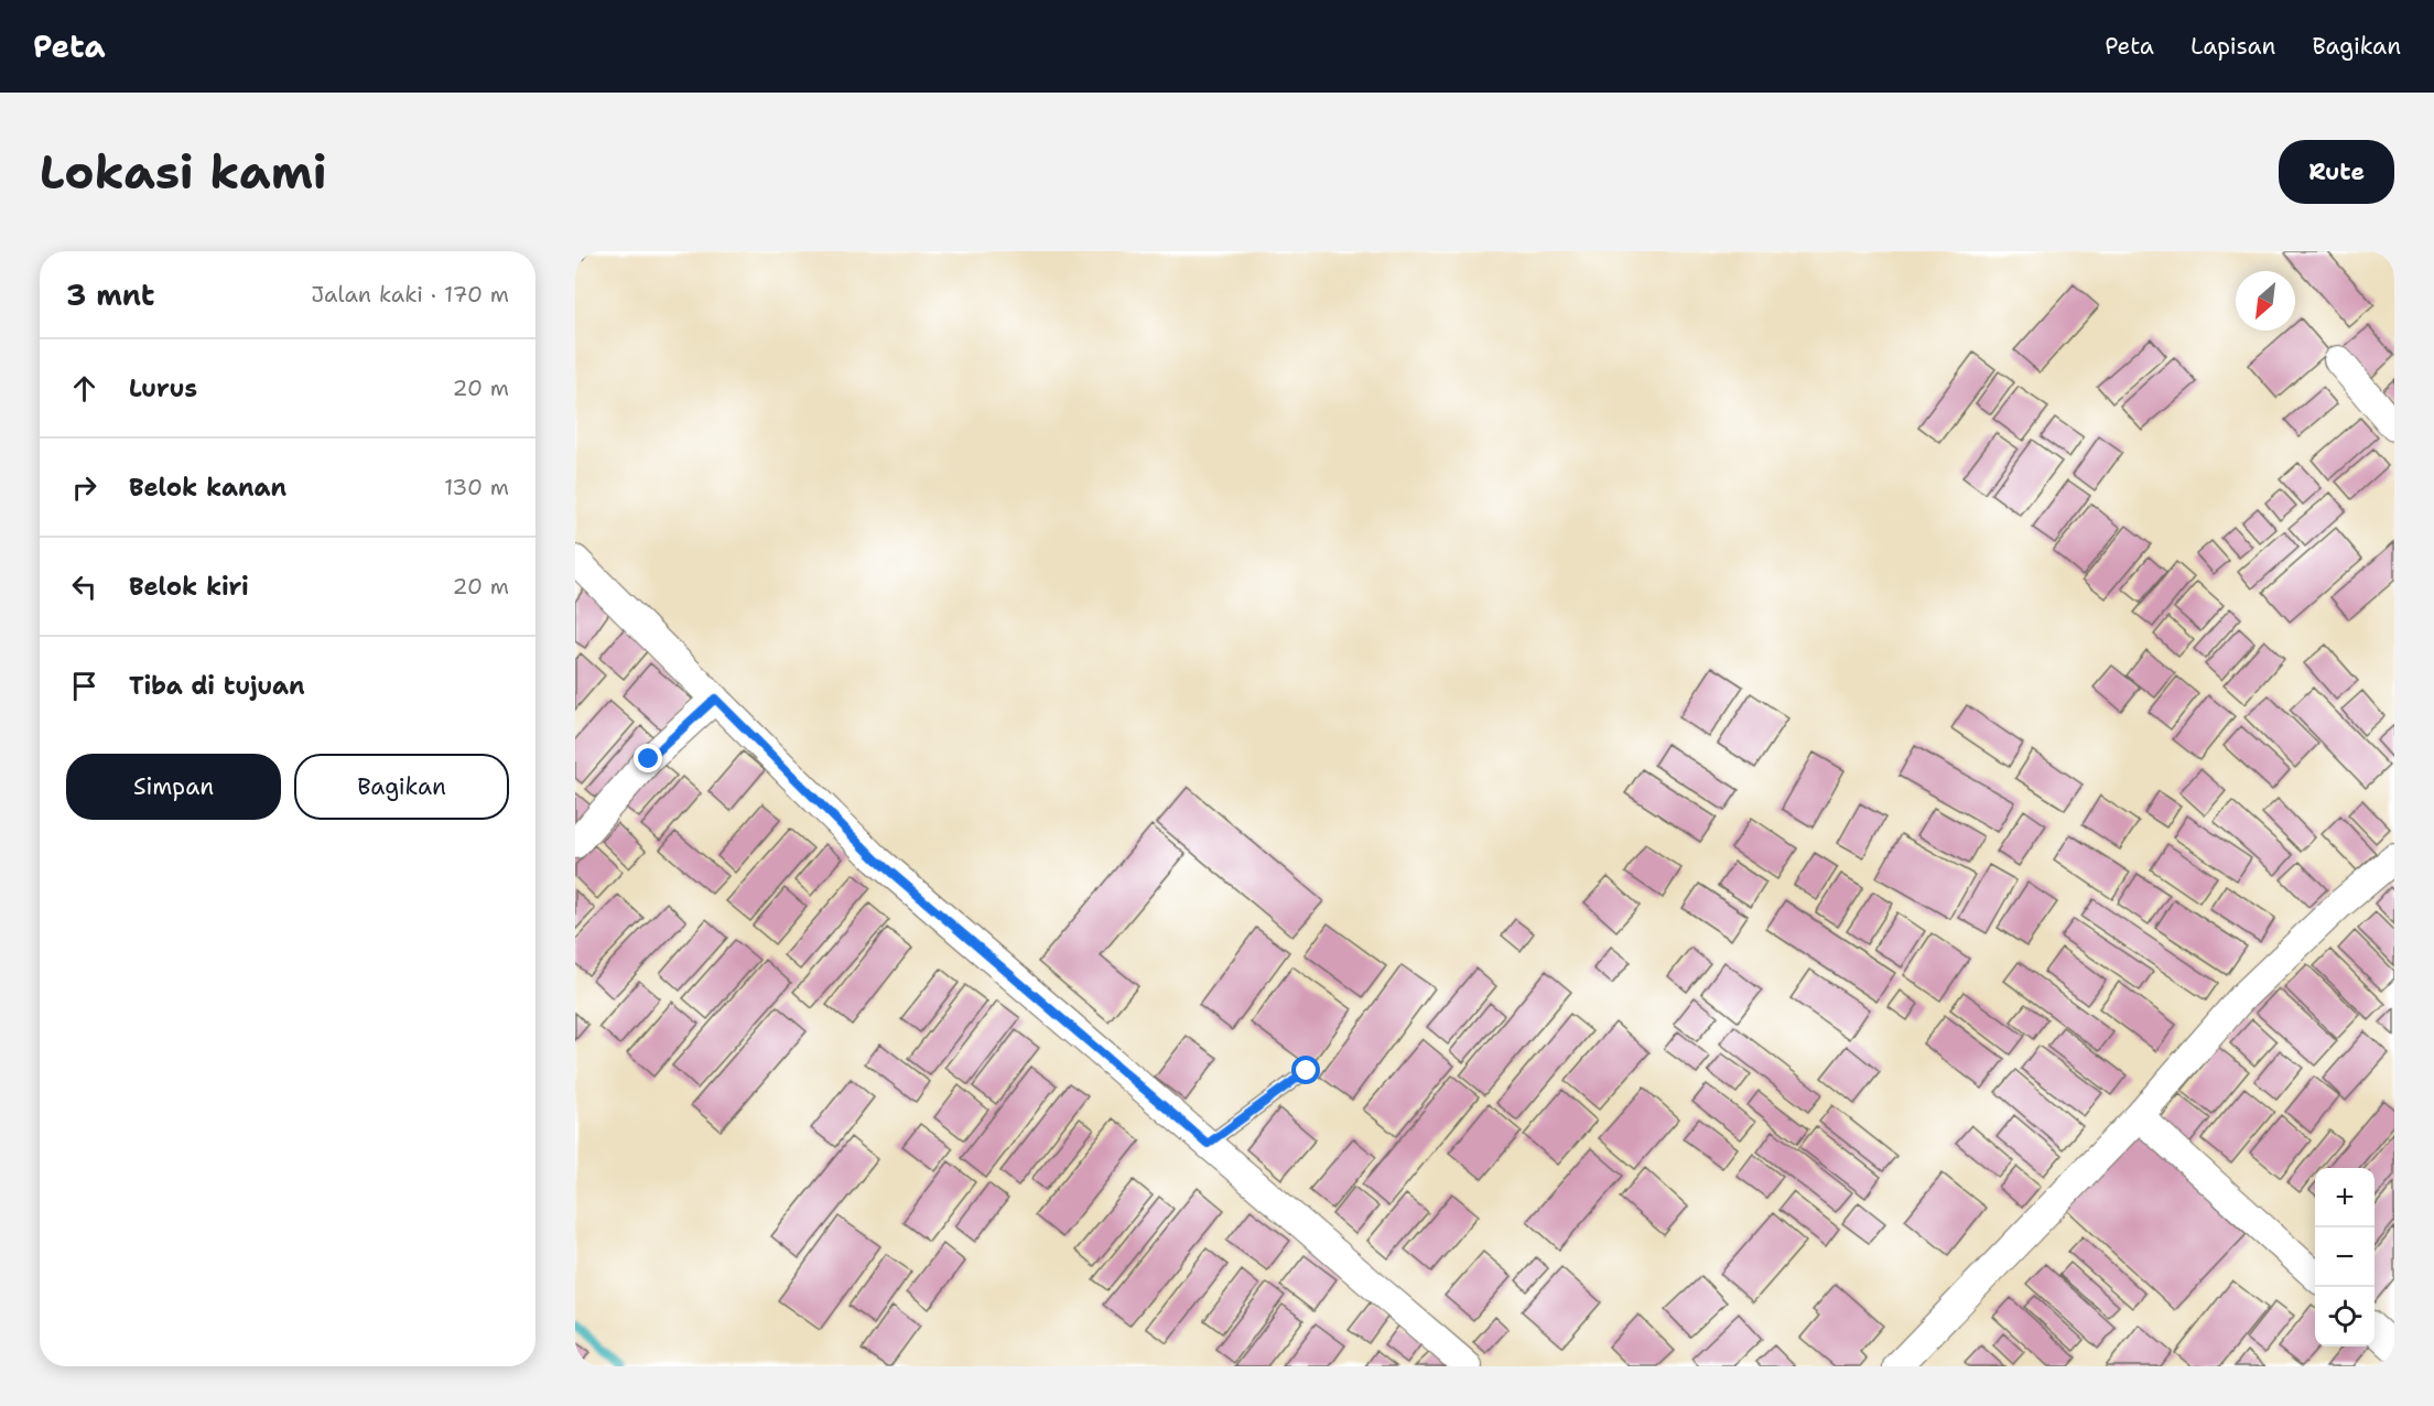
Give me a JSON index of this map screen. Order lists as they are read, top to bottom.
{
  "north": "bottom left",
  "page": {
    "header": "Peta",
    "nav": ["Peta", "Lapisan", "Bagikan"],
    "buttons": [
      "Rute",
      ["Simpan", "Bagikan"]
    ],
    "title": "Lokasi kami",
    "heading": ["3 mnt", "Jalan kaki · 170 m"],
    "list": [
      ["Lurus", "20 m"],
      ["Belok kanan", "130 m"],
      ["Belok kiri", "20 m"],
      "Tiba di tujuan"
    ],
    "map_buttons": ["+", "−"]
  }
}
